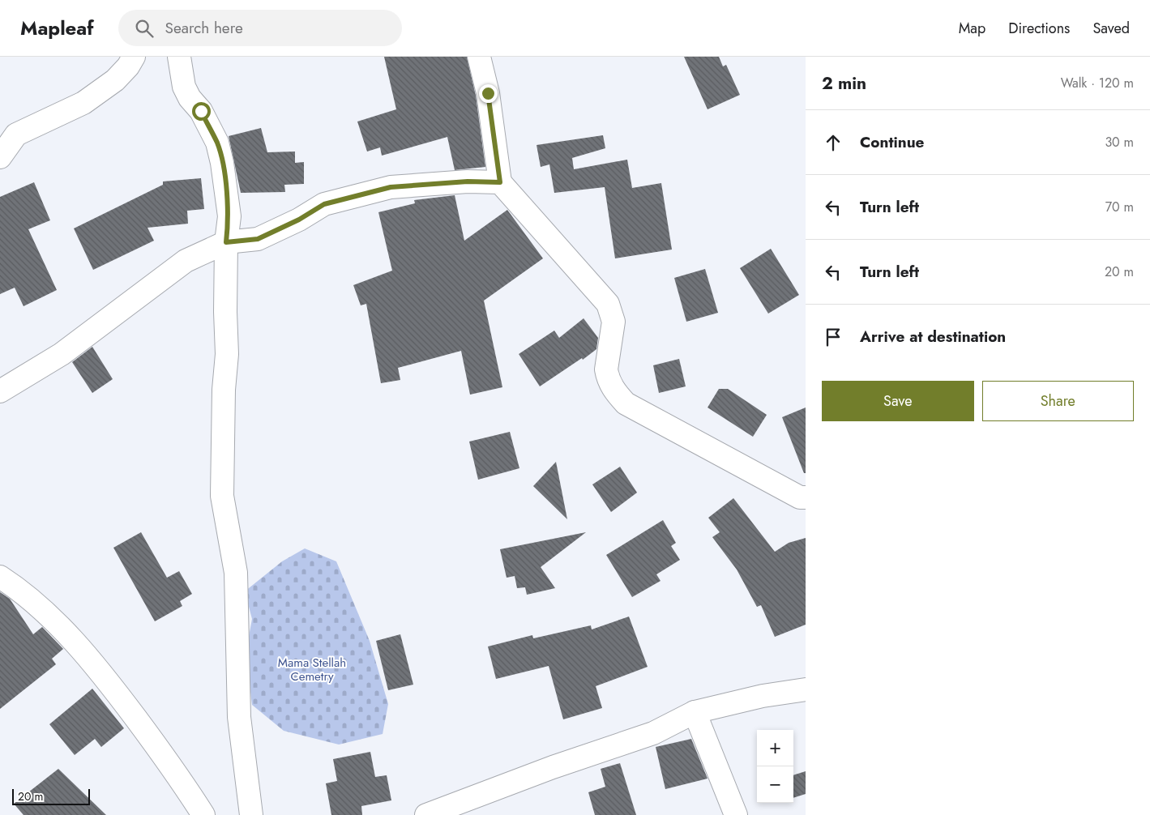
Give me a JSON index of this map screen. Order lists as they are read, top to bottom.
{
  "parks": ["Mama Stellah Cemetry"],
  "scale_bar": "20 m",
  "page": {
    "header": "Mapleaf",
    "search": "Search here",
    "nav": ["Map", "Directions", "Saved"],
    "heading": ["2 min", "Walk · 120 m"],
    "list": [
      ["Continue", "30 m"],
      ["Turn left", "70 m"],
      ["Turn left", "20 m"],
      "Arrive at destination"
    ],
    "buttons": ["Save", "Share"],
    "map_buttons": ["+", "−"],
    "scale": "20 m"
  }
}
